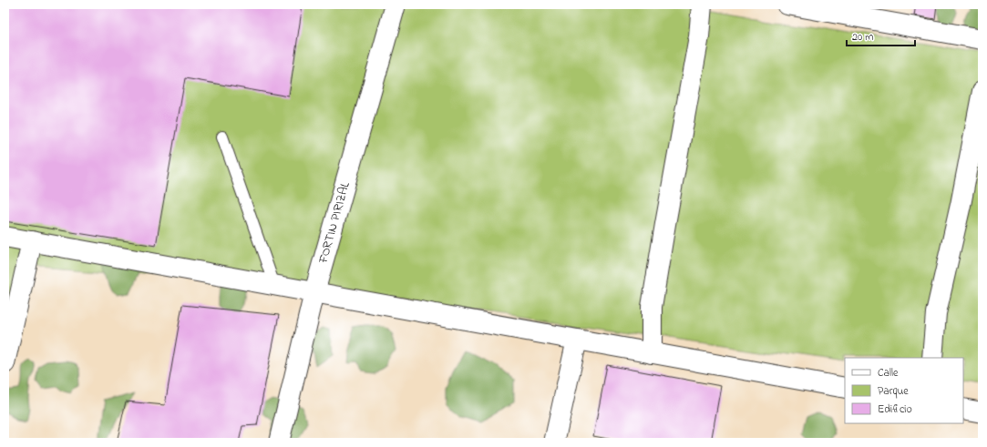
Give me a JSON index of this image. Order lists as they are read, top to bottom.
{
  "streets": {
    "street": ["FORTIN PIRIZAL"]
  },
  "legend": ["Calle", "Parque", "Edificio"],
  "scale_bar": "20 m"
}
